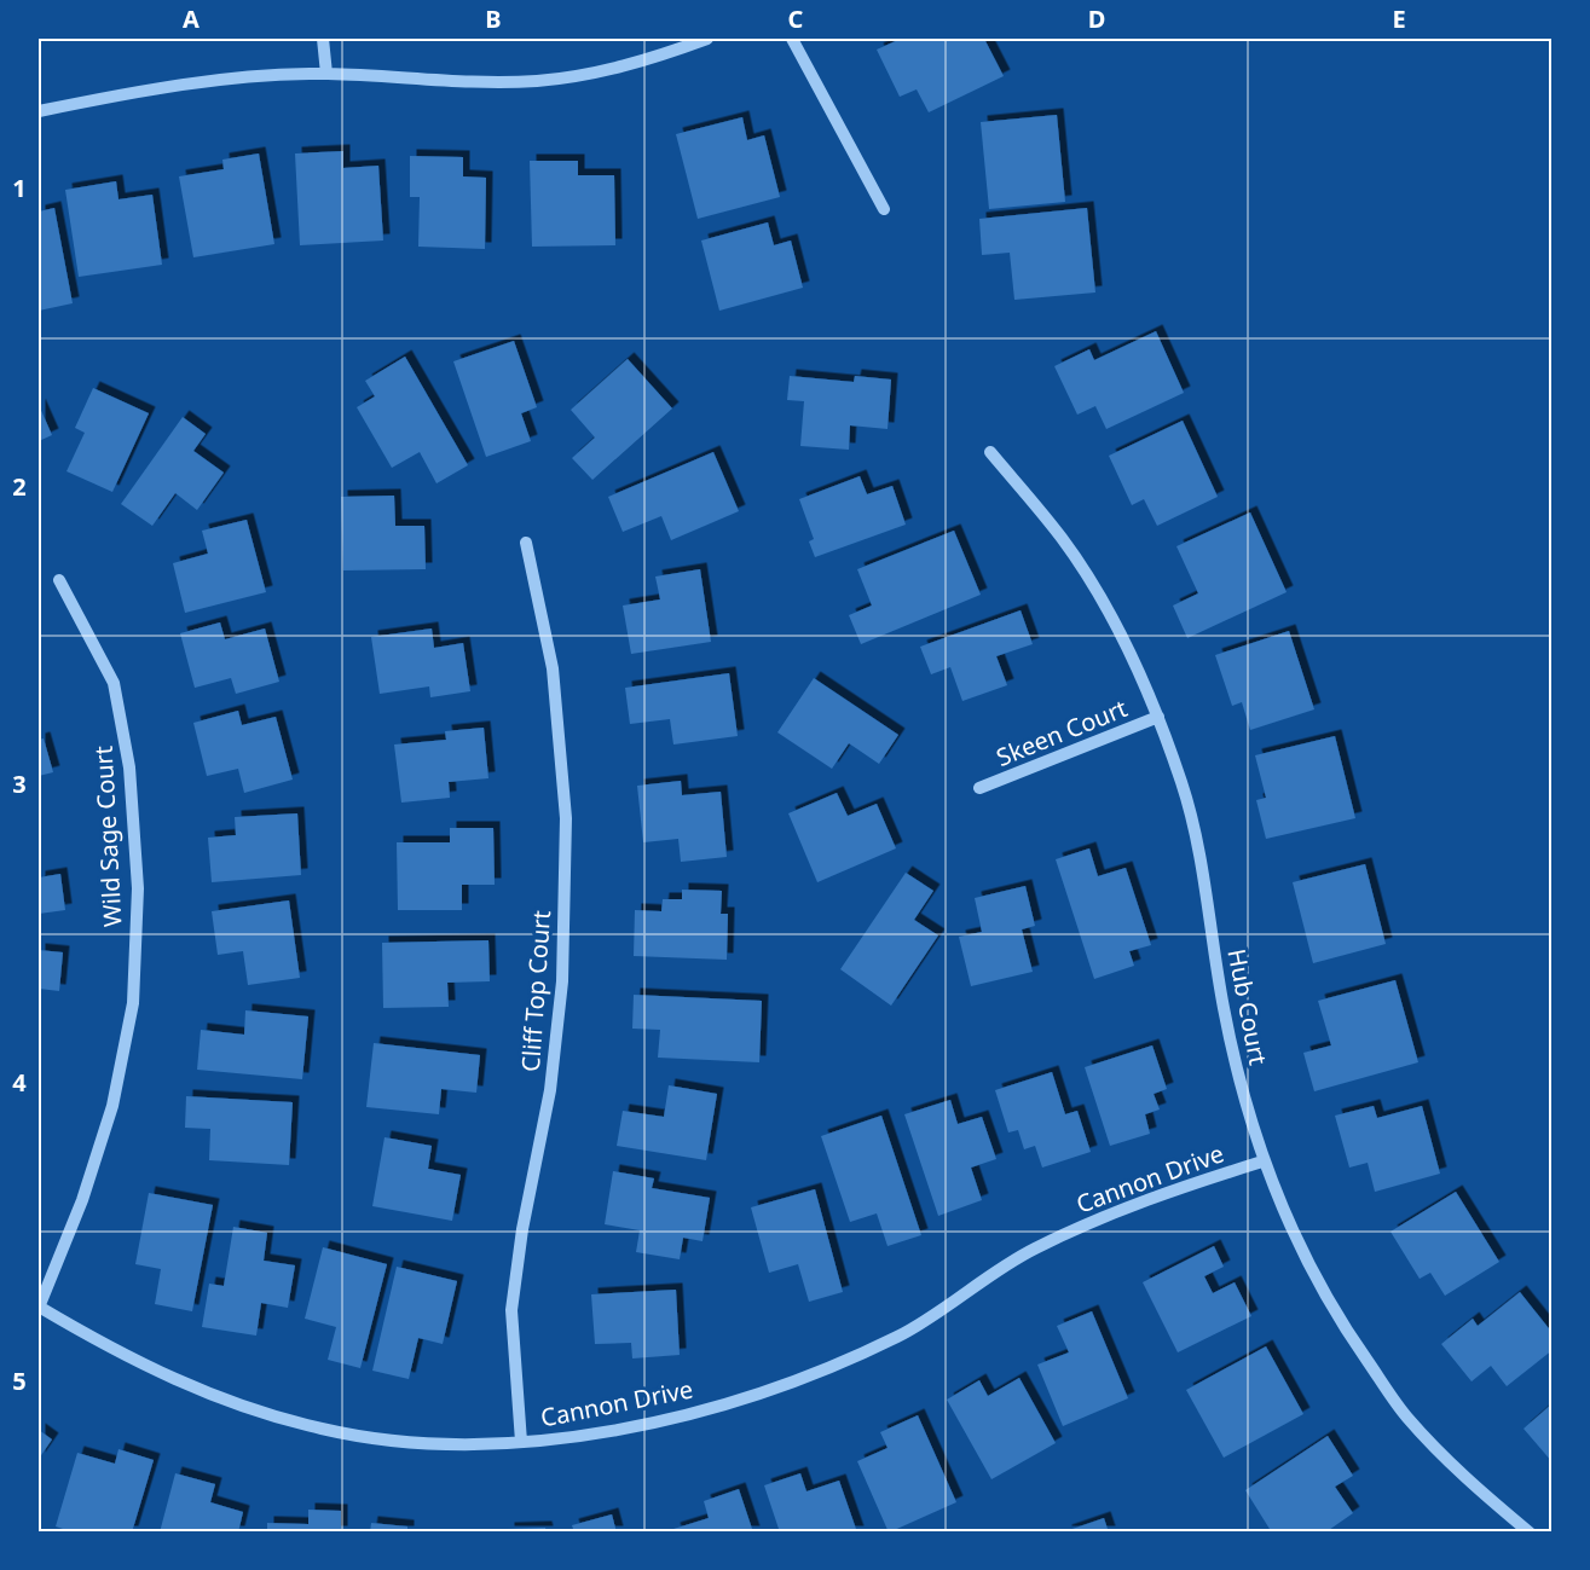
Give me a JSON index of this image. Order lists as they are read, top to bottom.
{
  "streets": {
    "street": [
      "Skeen Court",
      "Wild Sage Court",
      "Cliff Top Court",
      "Hub Court",
      "Cannon Drive"
    ]
  },
  "crossings": [
    ["Skeen Court", "Hub Court"],
    ["Wild Sage Court", "Cannon Drive"],
    ["Cliff Top Court", "Cannon Drive"],
    ["Hub Court", "Cannon Drive"]
  ],
  "grid": {
    "columns": [
      "A",
      "B",
      "C",
      "D",
      "E"
    ],
    "rows": [
      "1",
      "2",
      "3",
      "4",
      "5"
    ]
  }
}
